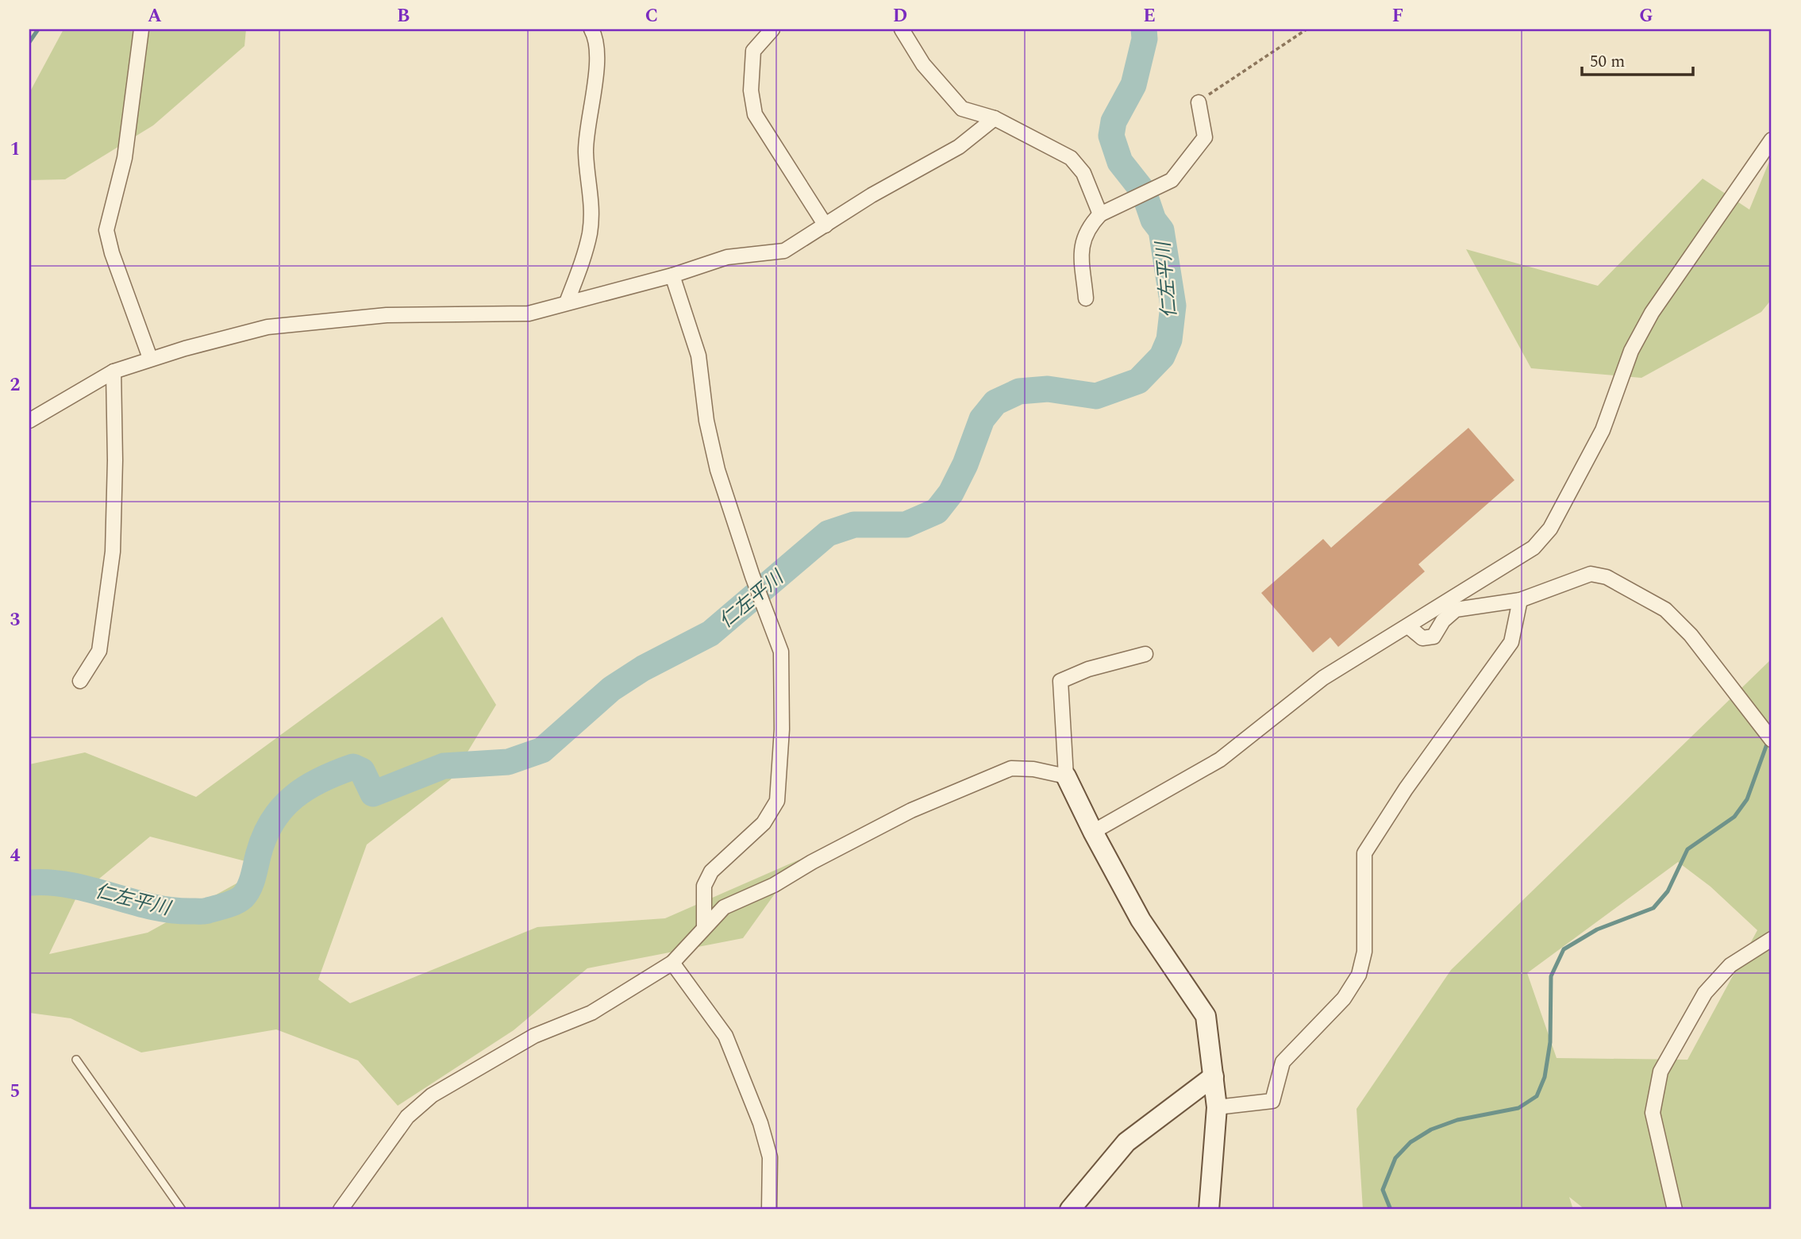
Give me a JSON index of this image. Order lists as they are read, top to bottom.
{
  "water": ["仁左平川"],
  "scale_bar": "50 m",
  "grid": {
    "columns": [
      "A",
      "B",
      "C",
      "D",
      "E",
      "F",
      "G"
    ],
    "rows": [
      "1",
      "2",
      "3",
      "4",
      "5"
    ]
  }
}
